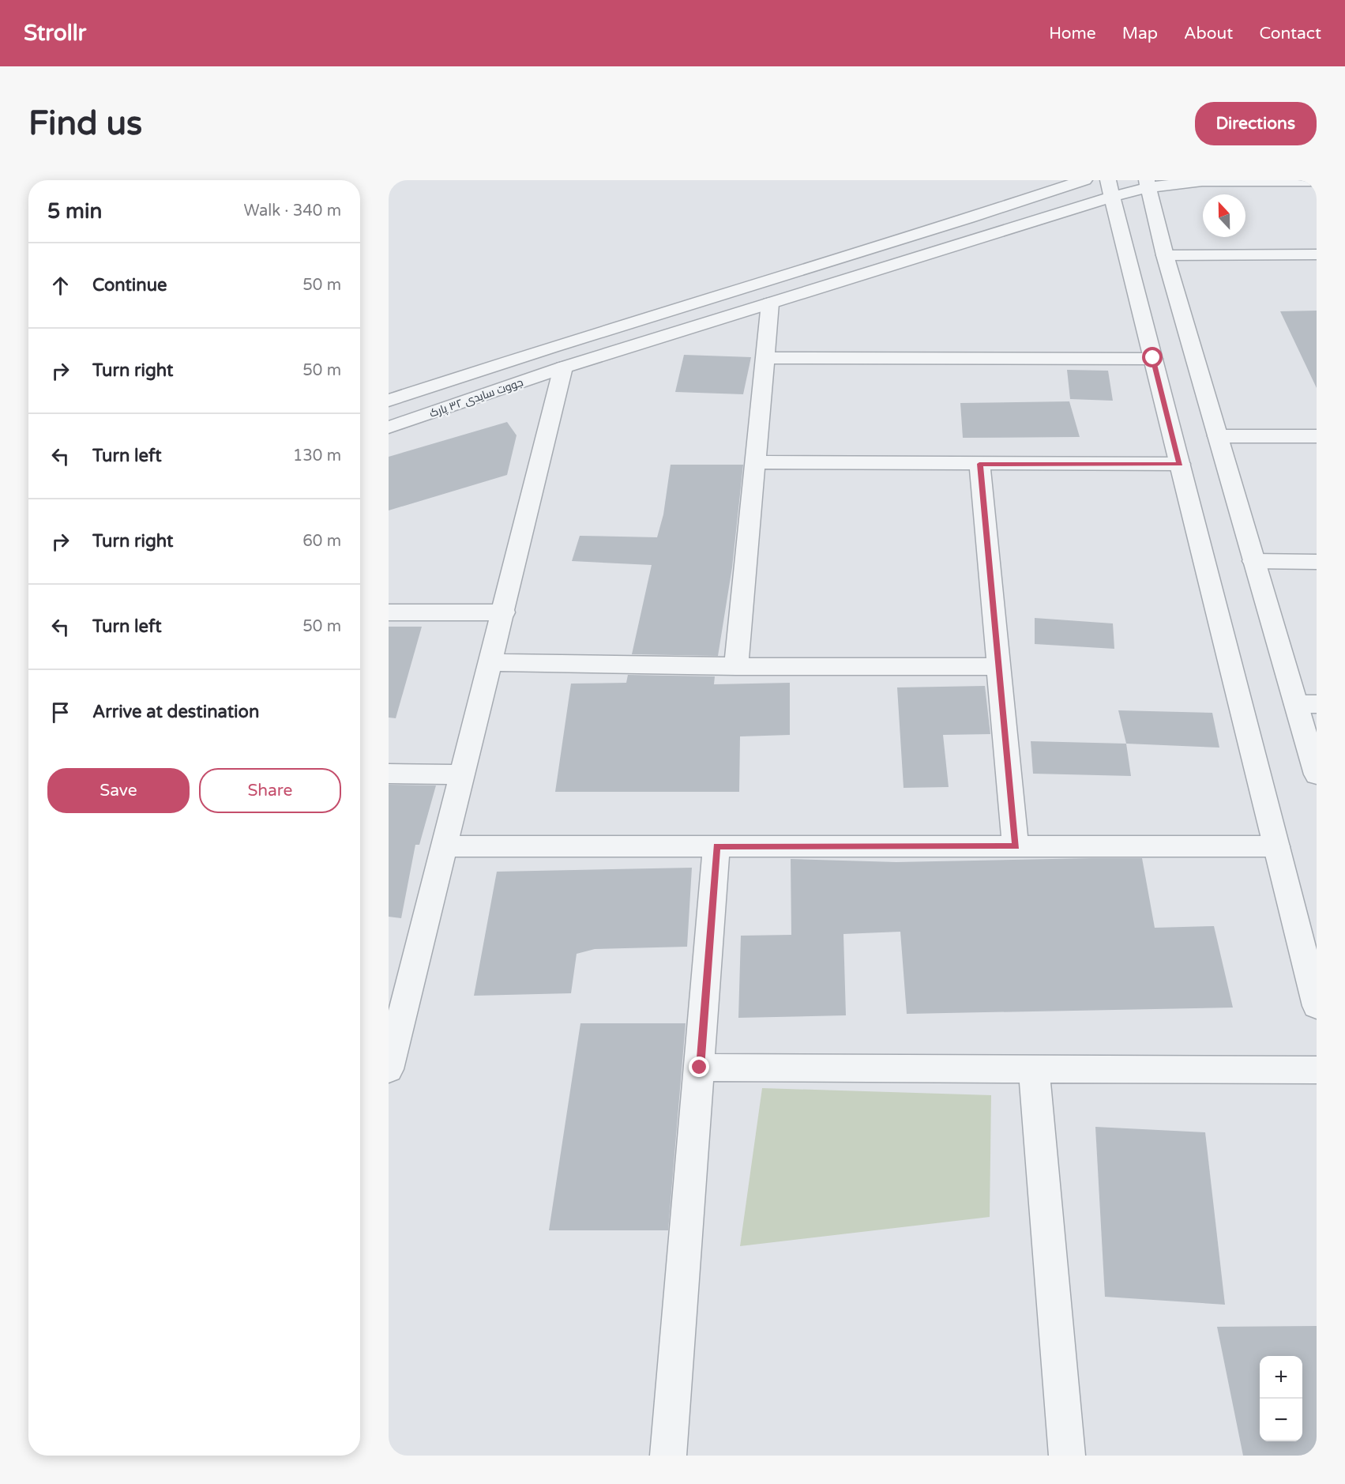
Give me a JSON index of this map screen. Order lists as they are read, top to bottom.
{
  "streets": {
    "street": ["جووت سایدی ٣٢ پارک"]
  },
  "north": "top",
  "page": {
    "header": "Strollr",
    "nav": [
      "Home",
      "Map",
      "About",
      "Contact"
    ],
    "buttons": [
      "Directions",
      ["Save", "Share"]
    ],
    "title": "Find us",
    "heading": ["5 min", "Walk · 340 m"],
    "list": [
      ["Continue", "50 m"],
      ["Turn right", "50 m"],
      ["Turn left", "130 m"],
      ["Turn right", "60 m"],
      ["Turn left", "50 m"],
      "Arrive at destination"
    ],
    "map_buttons": ["+", "−"]
  }
}
